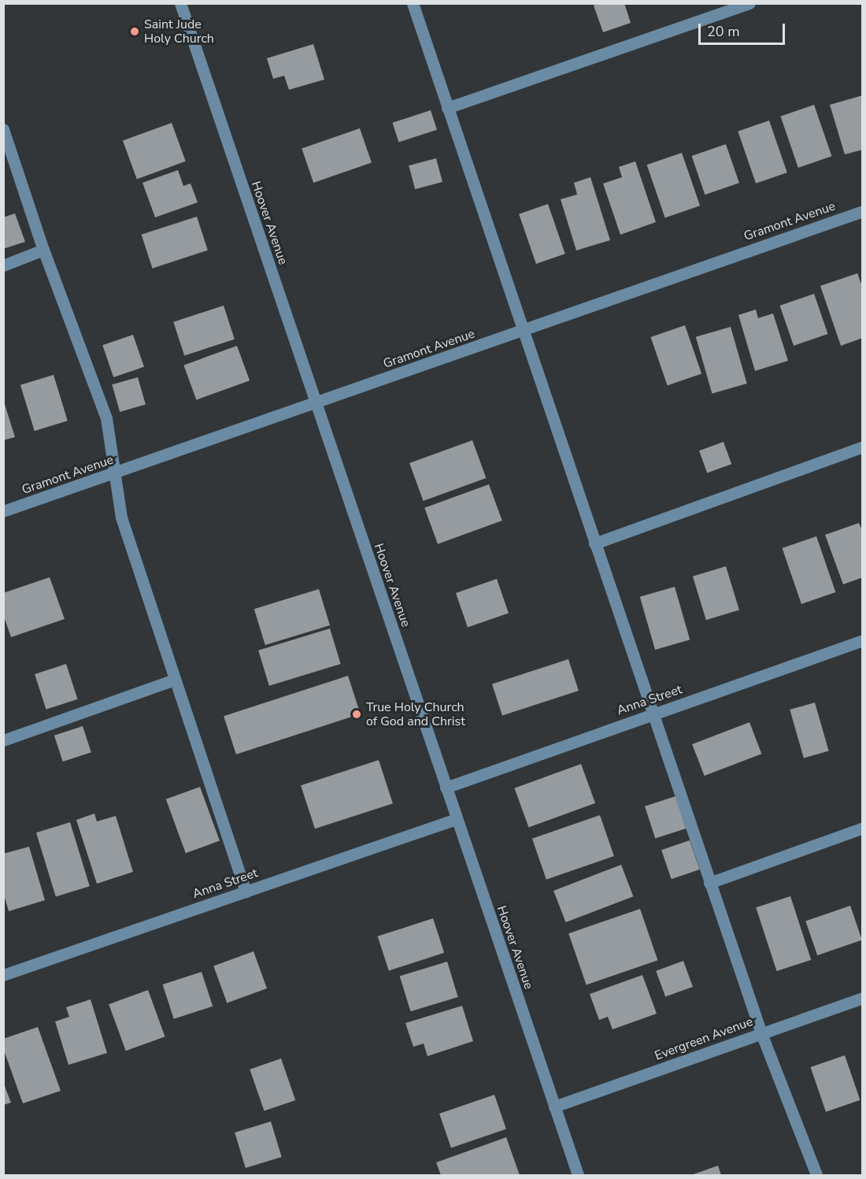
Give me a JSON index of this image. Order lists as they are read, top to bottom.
{
  "streets": {
    "street": [
      "Gramont Avenue",
      "Hoover Avenue",
      "Anna Street",
      "Evergreen Avenue"
    ]
  },
  "crossings": [
    ["Gramont Avenue", "Hoover Avenue"],
    ["Hoover Avenue", "Anna Street"],
    ["Hoover Avenue", "Evergreen Avenue"]
  ],
  "places": ["Saint Jude Holy Church", "True Holy Church of God and Christ"],
  "scale_bar": "20 m"
}
